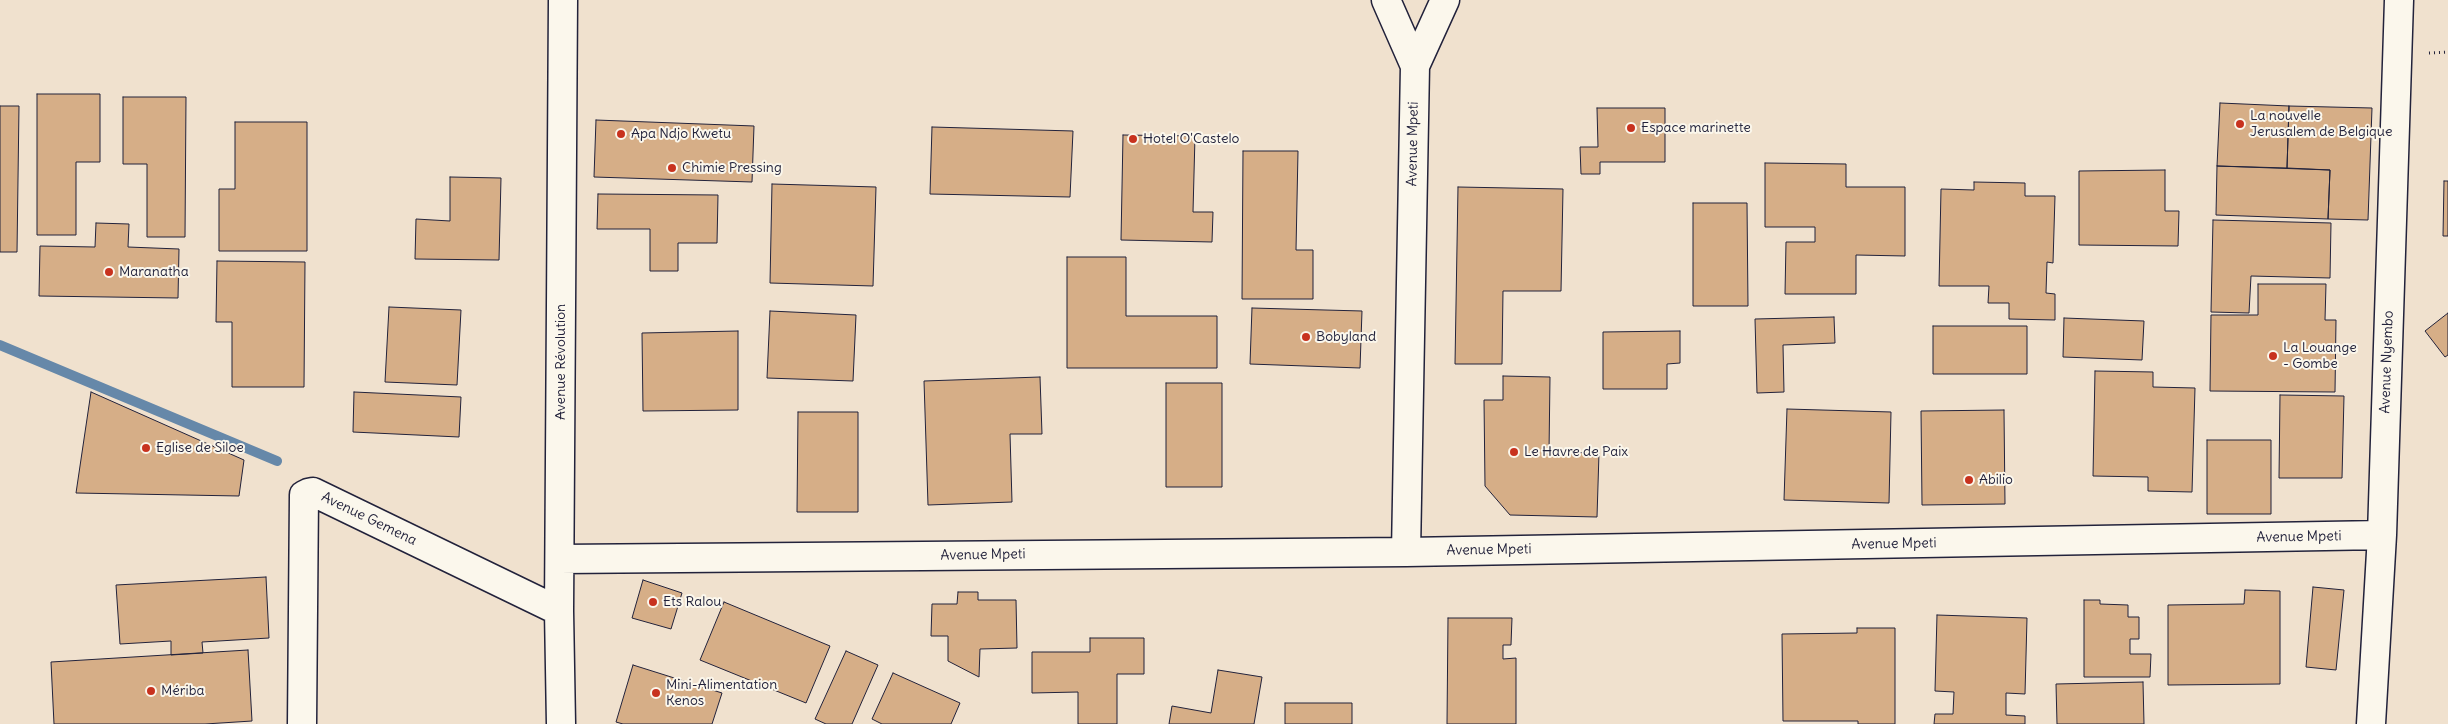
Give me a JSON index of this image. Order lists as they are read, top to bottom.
{
  "streets": {
    "street": [
      "Avenue Mpeti",
      "Avenue Révolution",
      "Avenue Nyembo",
      "Avenue Gemena"
    ]
  },
  "crossings": [
    ["Avenue Mpeti", "Avenue Révolution"],
    ["Avenue Mpeti", "Avenue Nyembo"],
    ["Avenue Révolution", "Avenue Gemena"]
  ],
  "places": [
    "La nouvelle Jerusalem de Belgique",
    "Espace marinette",
    "Apa Ndjo Kwetu",
    "Hotel O'Castelo",
    "Chimie Pressing",
    "Maranatha",
    "Bobyland",
    "La Louange - Gombe",
    "Eglise de Siloe",
    "Le Havre de Paix",
    "Abilio",
    "Ets Ralou",
    "Mériba",
    "Mini-Alimentation Kenos"
  ]
}
